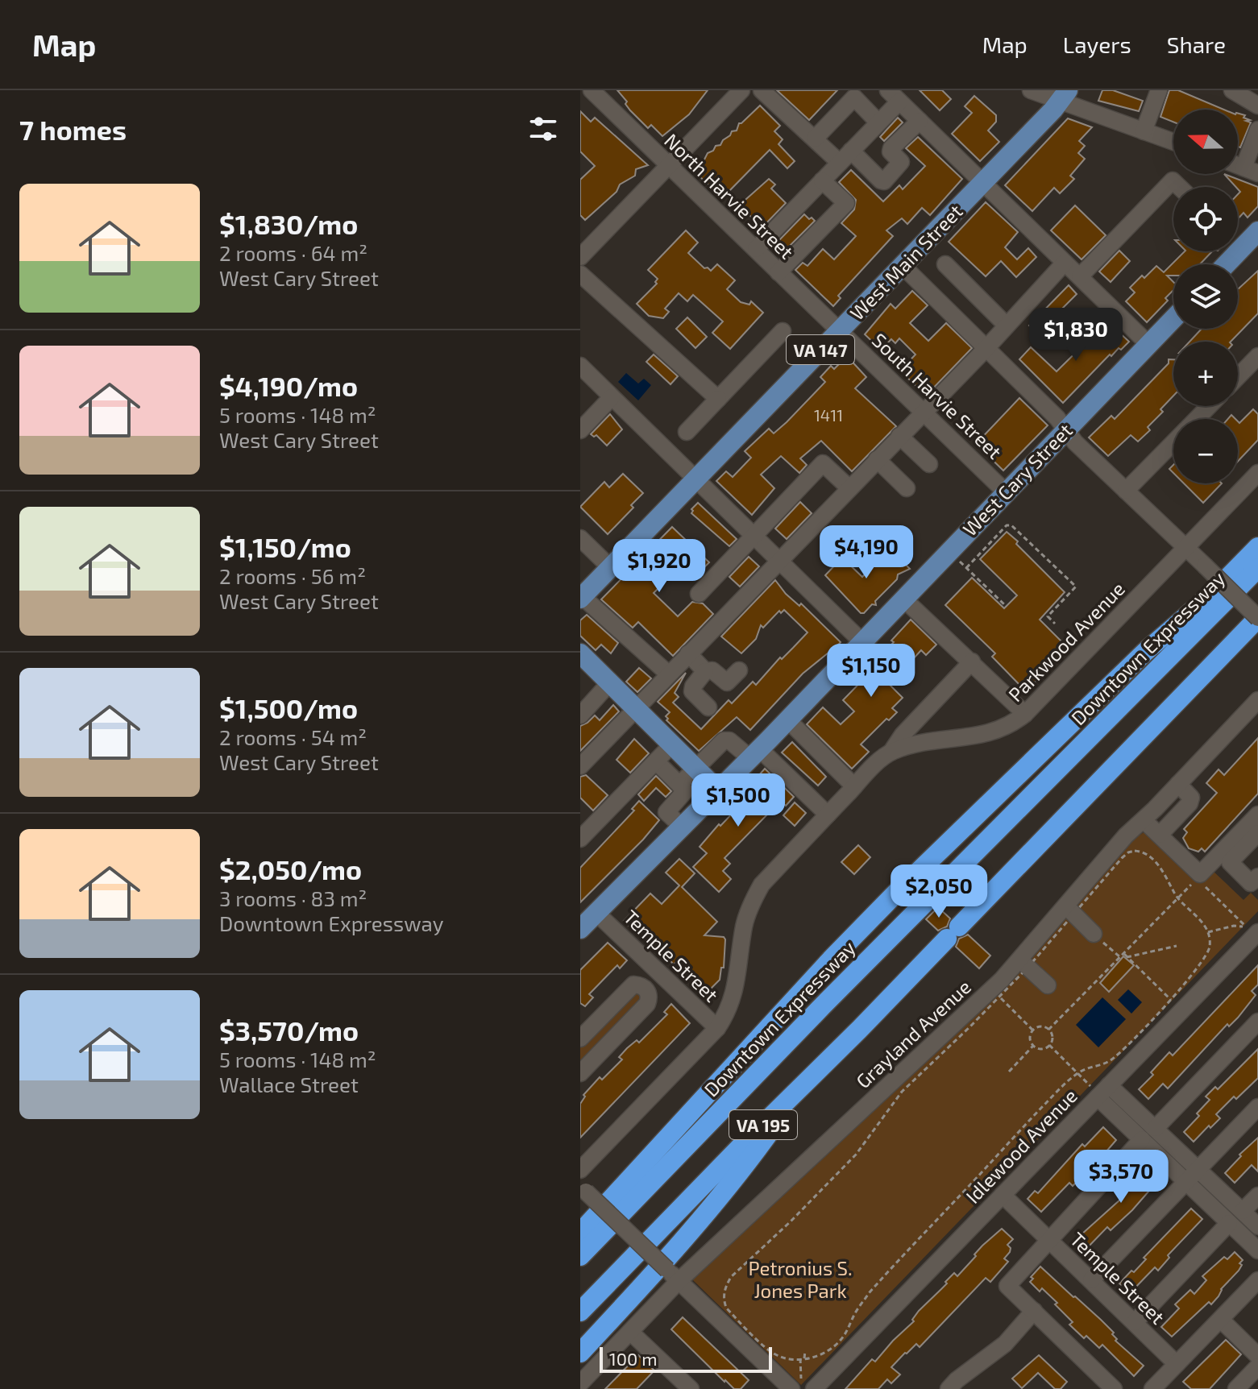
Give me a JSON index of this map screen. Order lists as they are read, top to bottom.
{
  "streets": {
    "highway": ["Downtown Expressway", "VA 195"],
    "main road": ["West Main Street", "VA 147", "West Cary Street"],
    "street": [
      "North Harvie Street",
      "South Harvie Street",
      "Parkwood Avenue",
      "Temple Street",
      "Grayland Avenue",
      "Idlewood Avenue"
    ]
  },
  "crossings": [
    ["North Harvie Street", "West Main Street"],
    ["North Harvie Street", "South Harvie Street"],
    ["West Main Street", "South Harvie Street"],
    ["South Harvie Street", "West Cary Street"],
    ["West Cary Street", "Temple Street"],
    ["Parkwood Avenue", "Temple Street"],
    ["Temple Street", "Idlewood Avenue"]
  ],
  "parks": ["Petronius S. Jones Park"],
  "house_numbers": ["1411"],
  "scale_bar": "100 m",
  "north": "left",
  "page": {
    "header": "Map",
    "nav": ["Map", "Layers", "Share"],
    "heading": "7 homes",
    "map_buttons": ["+", "−"],
    "list": [
      {
        "name": "$1,830/mo",
        "note": "2 rooms · 64 m² · West Cary Street"
      },
      {
        "name": "$4,190/mo",
        "note": "5 rooms · 148 m² · West Cary Street"
      },
      {
        "name": "$1,150/mo",
        "note": "2 rooms · 56 m² · West Cary Street"
      },
      {
        "name": "$1,500/mo",
        "note": "2 rooms · 54 m² · West Cary Street"
      },
      {
        "name": "$2,050/mo",
        "note": "3 rooms · 83 m² · Downtown Expressway"
      },
      {
        "name": "$3,570/mo",
        "note": "5 rooms · 148 m² · Wallace Street"
      }
    ],
    "price": [
      "$1,830",
      "$4,190",
      "$1,920",
      "$1,150",
      "$1,500",
      "$2,050",
      "$3,570"
    ],
    "scale": "100 m"
  }
}
